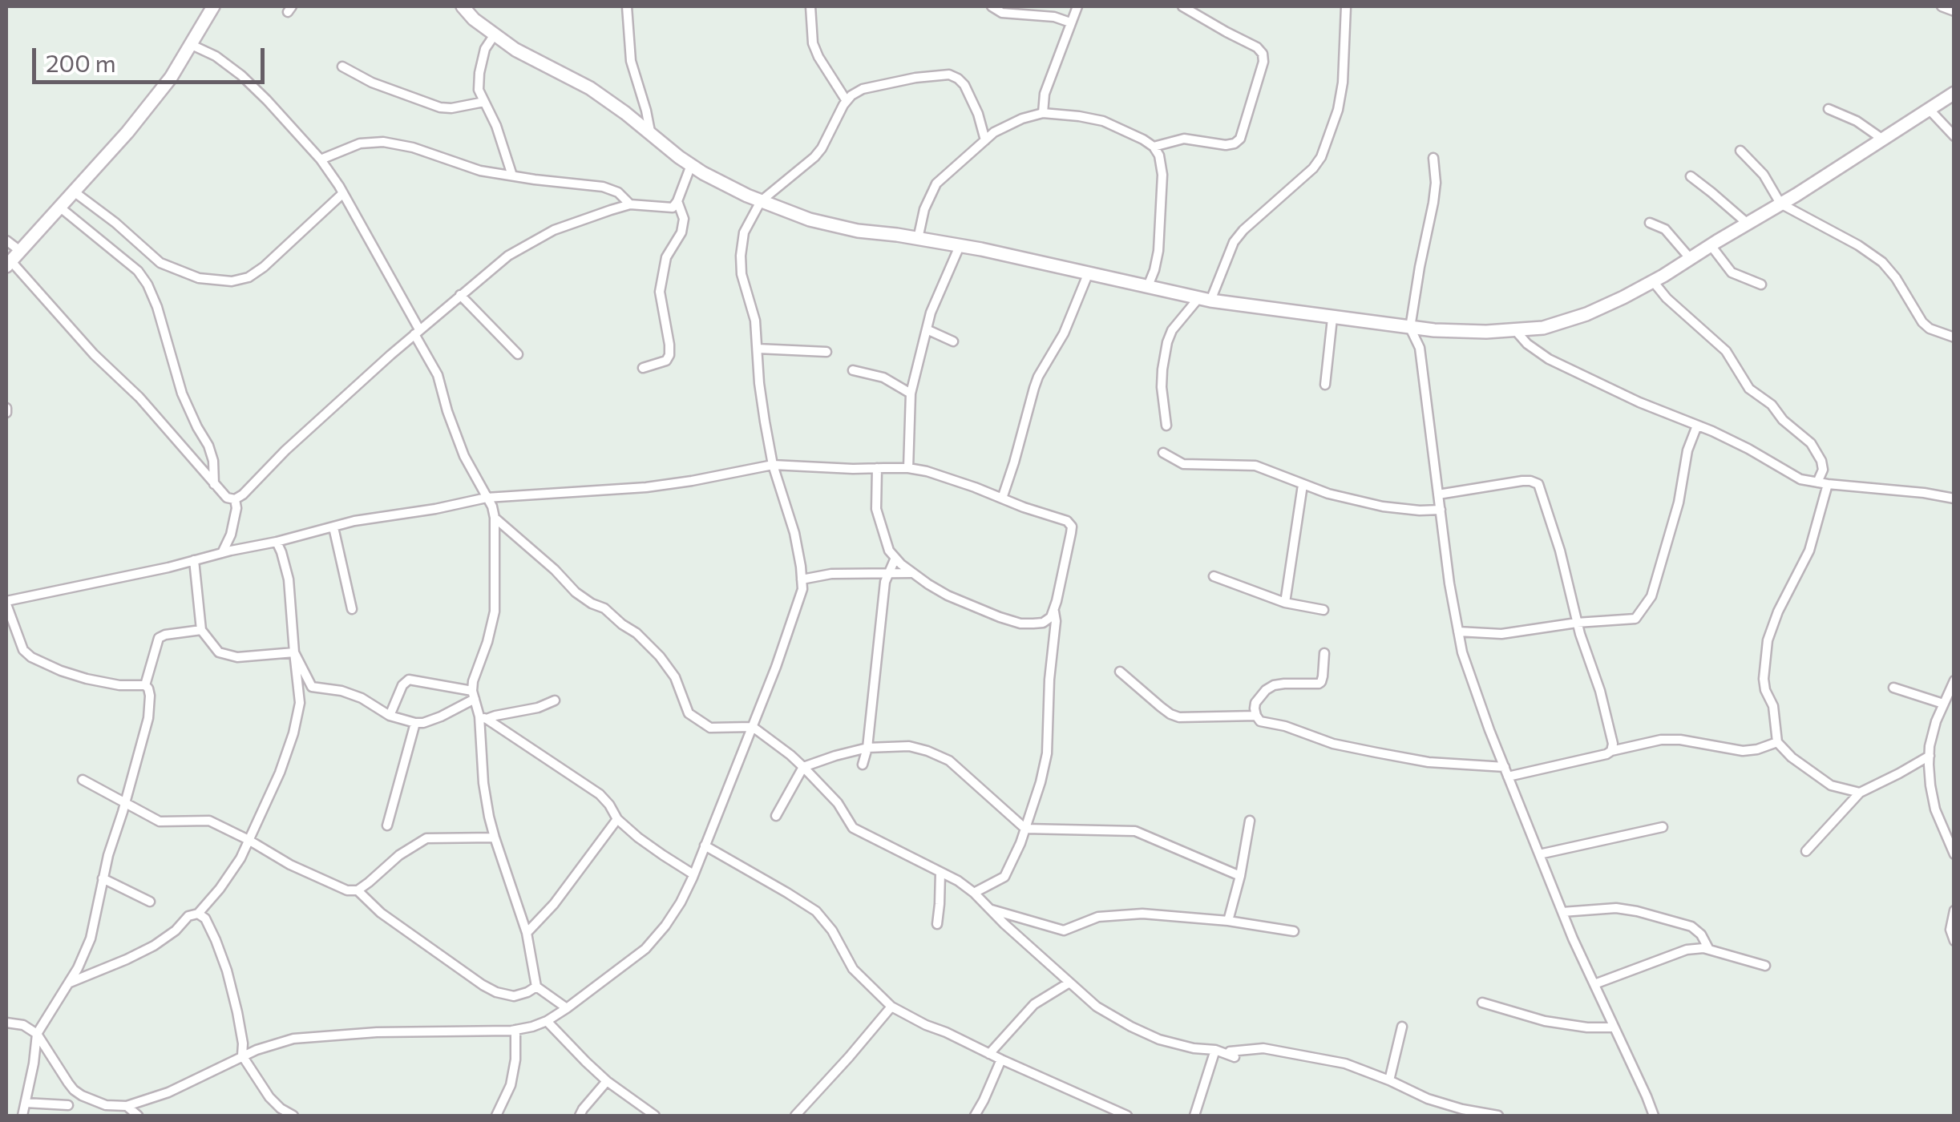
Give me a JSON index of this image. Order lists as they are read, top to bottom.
{
  "scale_bar": "200 m"
}
